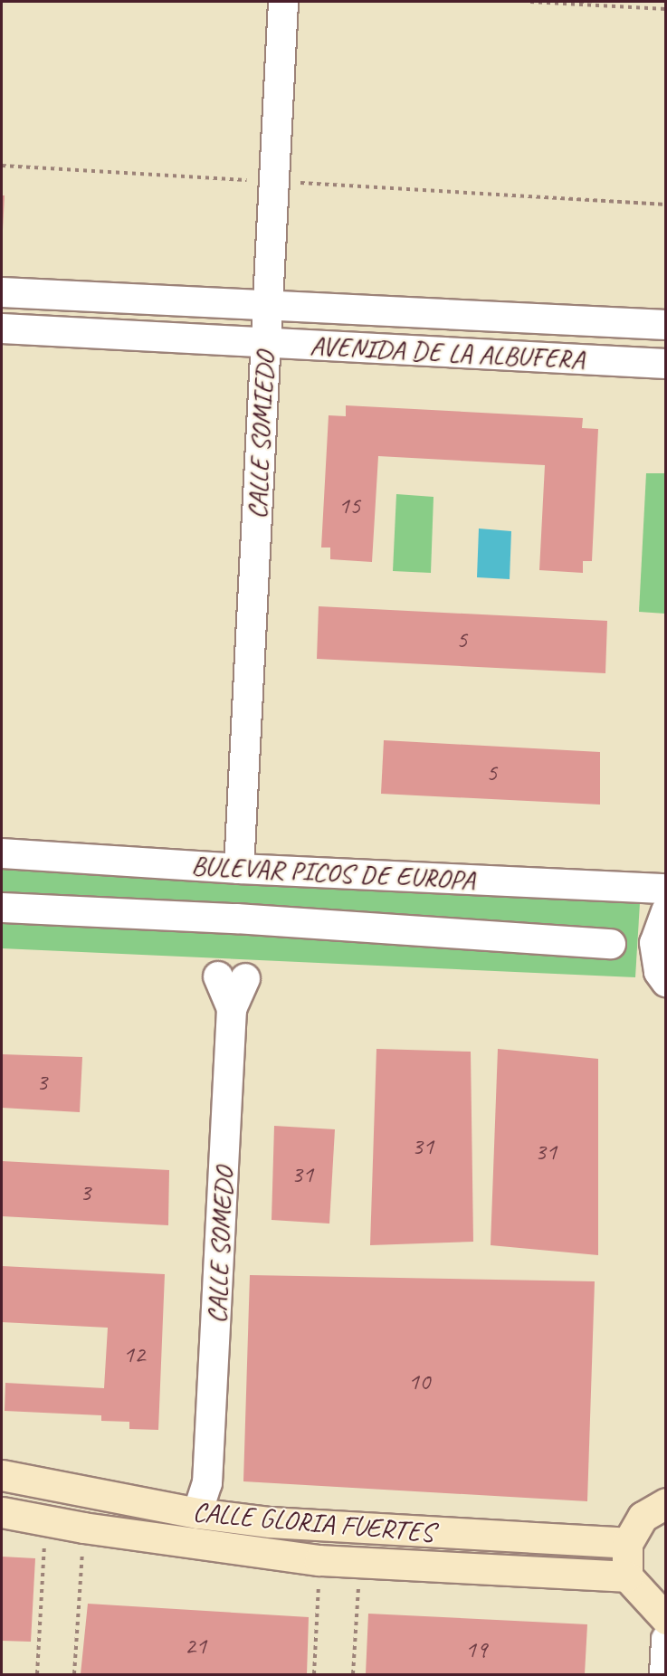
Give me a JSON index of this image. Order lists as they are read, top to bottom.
{
  "streets": {
    "main road": ["CALLE GLORIA FUERTES"],
    "street": [
      "AVENIDA DE LA ALBUFERA",
      "CALLE SOMIEDO",
      "BULEVAR PICOS DE EUROPA",
      "CALLE SOMEDO"
    ]
  },
  "crossings": [
    ["AVENIDA DE LA ALBUFERA", "CALLE SOMIEDO"],
    ["CALLE SOMIEDO", "BULEVAR PICOS DE EUROPA"],
    ["CALLE SOMEDO", "CALLE GLORIA FUERTES"]
  ],
  "house_numbers": [
    "15",
    "5",
    "5",
    "3",
    "31",
    "31",
    "31",
    "3",
    "12",
    "10",
    "21",
    "19"
  ]
}
